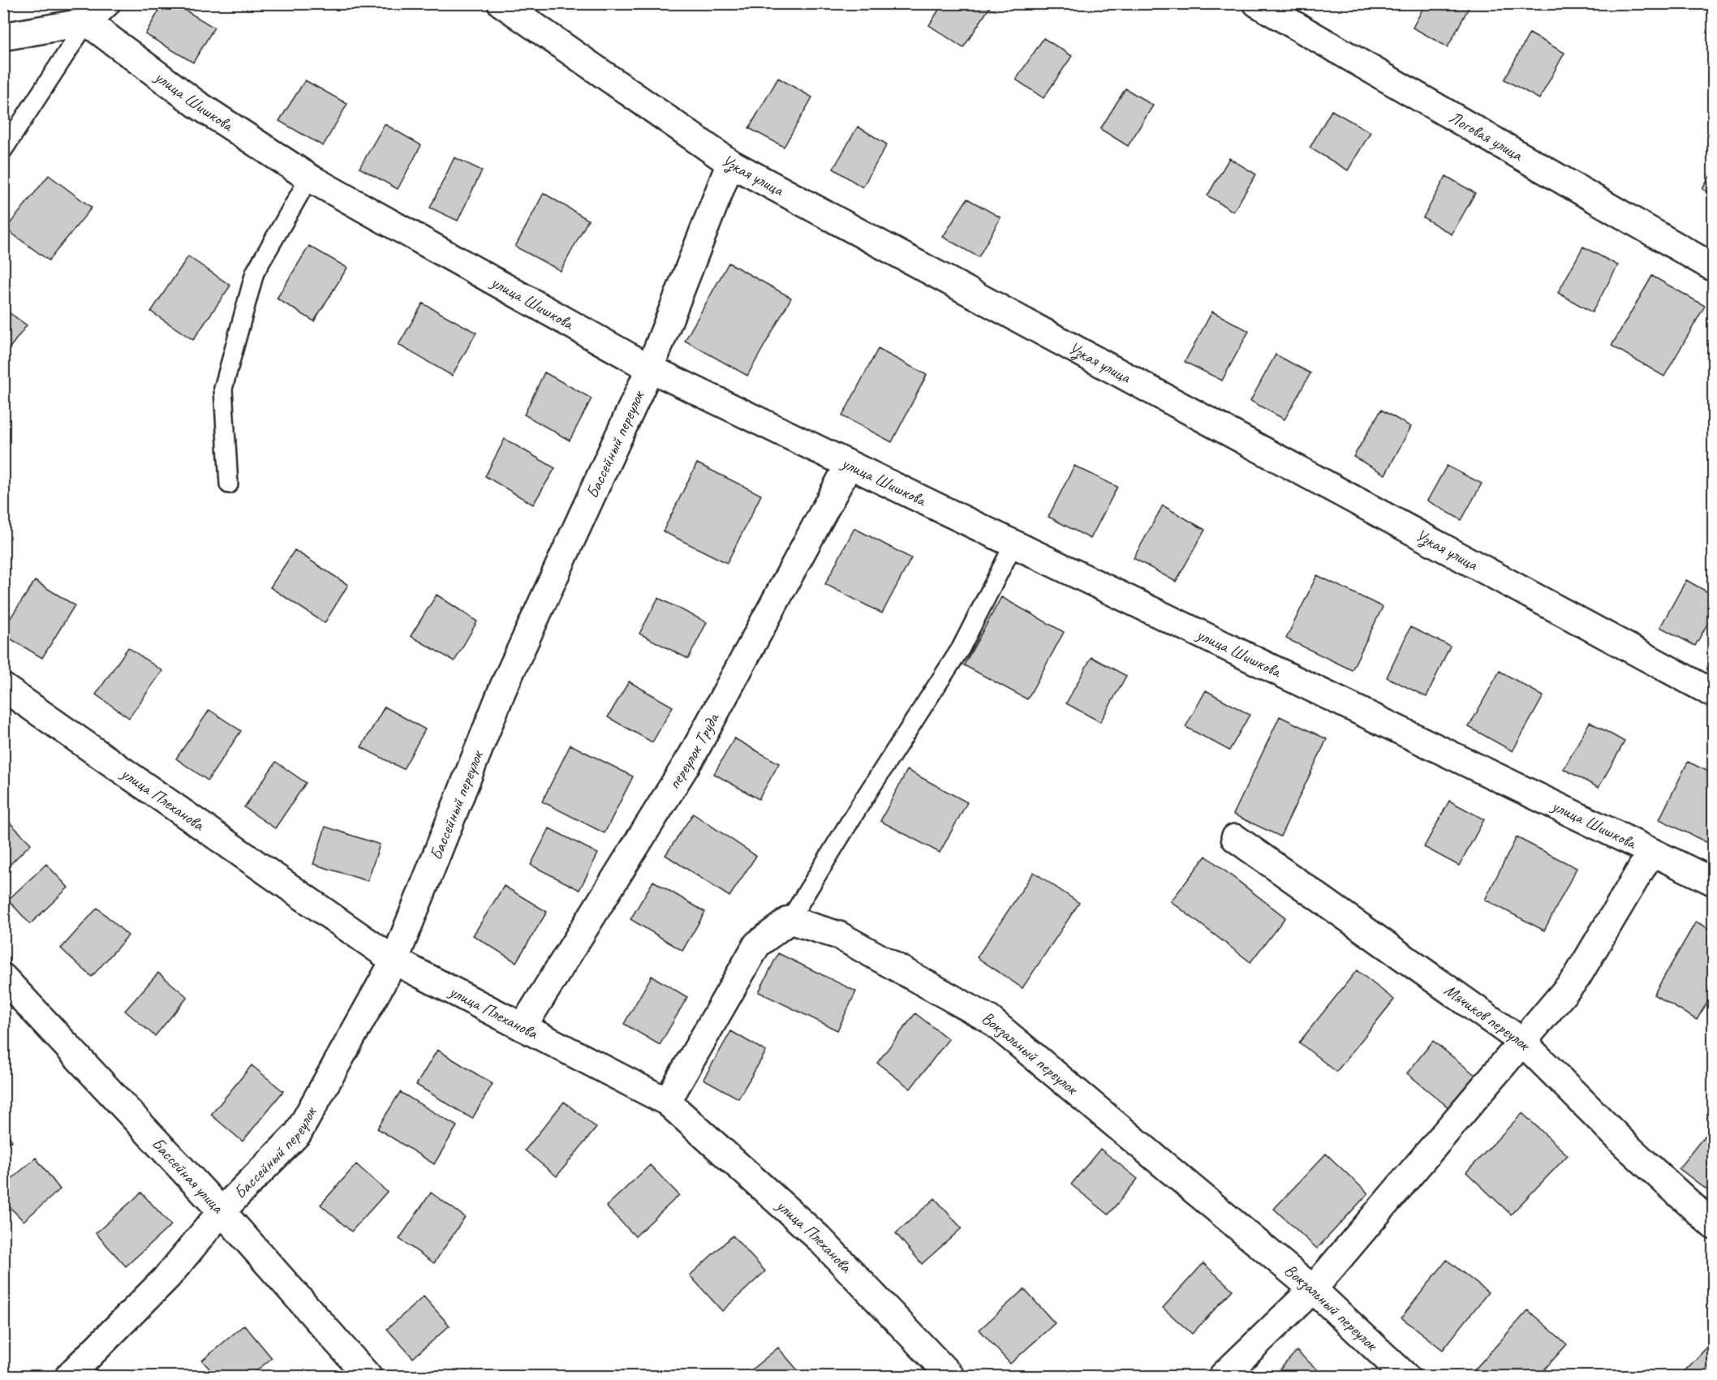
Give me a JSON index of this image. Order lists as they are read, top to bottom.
{
  "streets": {
    "street": [
      "улица Шишкова",
      "Логовая улица",
      "Узкая улица",
      "Бассейный переулок",
      "переулок Труда",
      "улица Плеханова",
      "Мячиков переулок",
      "Вокзальный переулок",
      "Бассейная улица"
    ]
  },
  "crossings": [
    ["улица Шишкова", "Бассейный переулок"],
    ["улица Шишкова", "переулок Труда"],
    ["Узкая улица", "Бассейный переулок"],
    ["Бассейный переулок", "улица Плеханова"],
    ["Бассейный переулок", "Бассейная улица"],
    ["переулок Труда", "улица Плеханова"]
  ]
}
